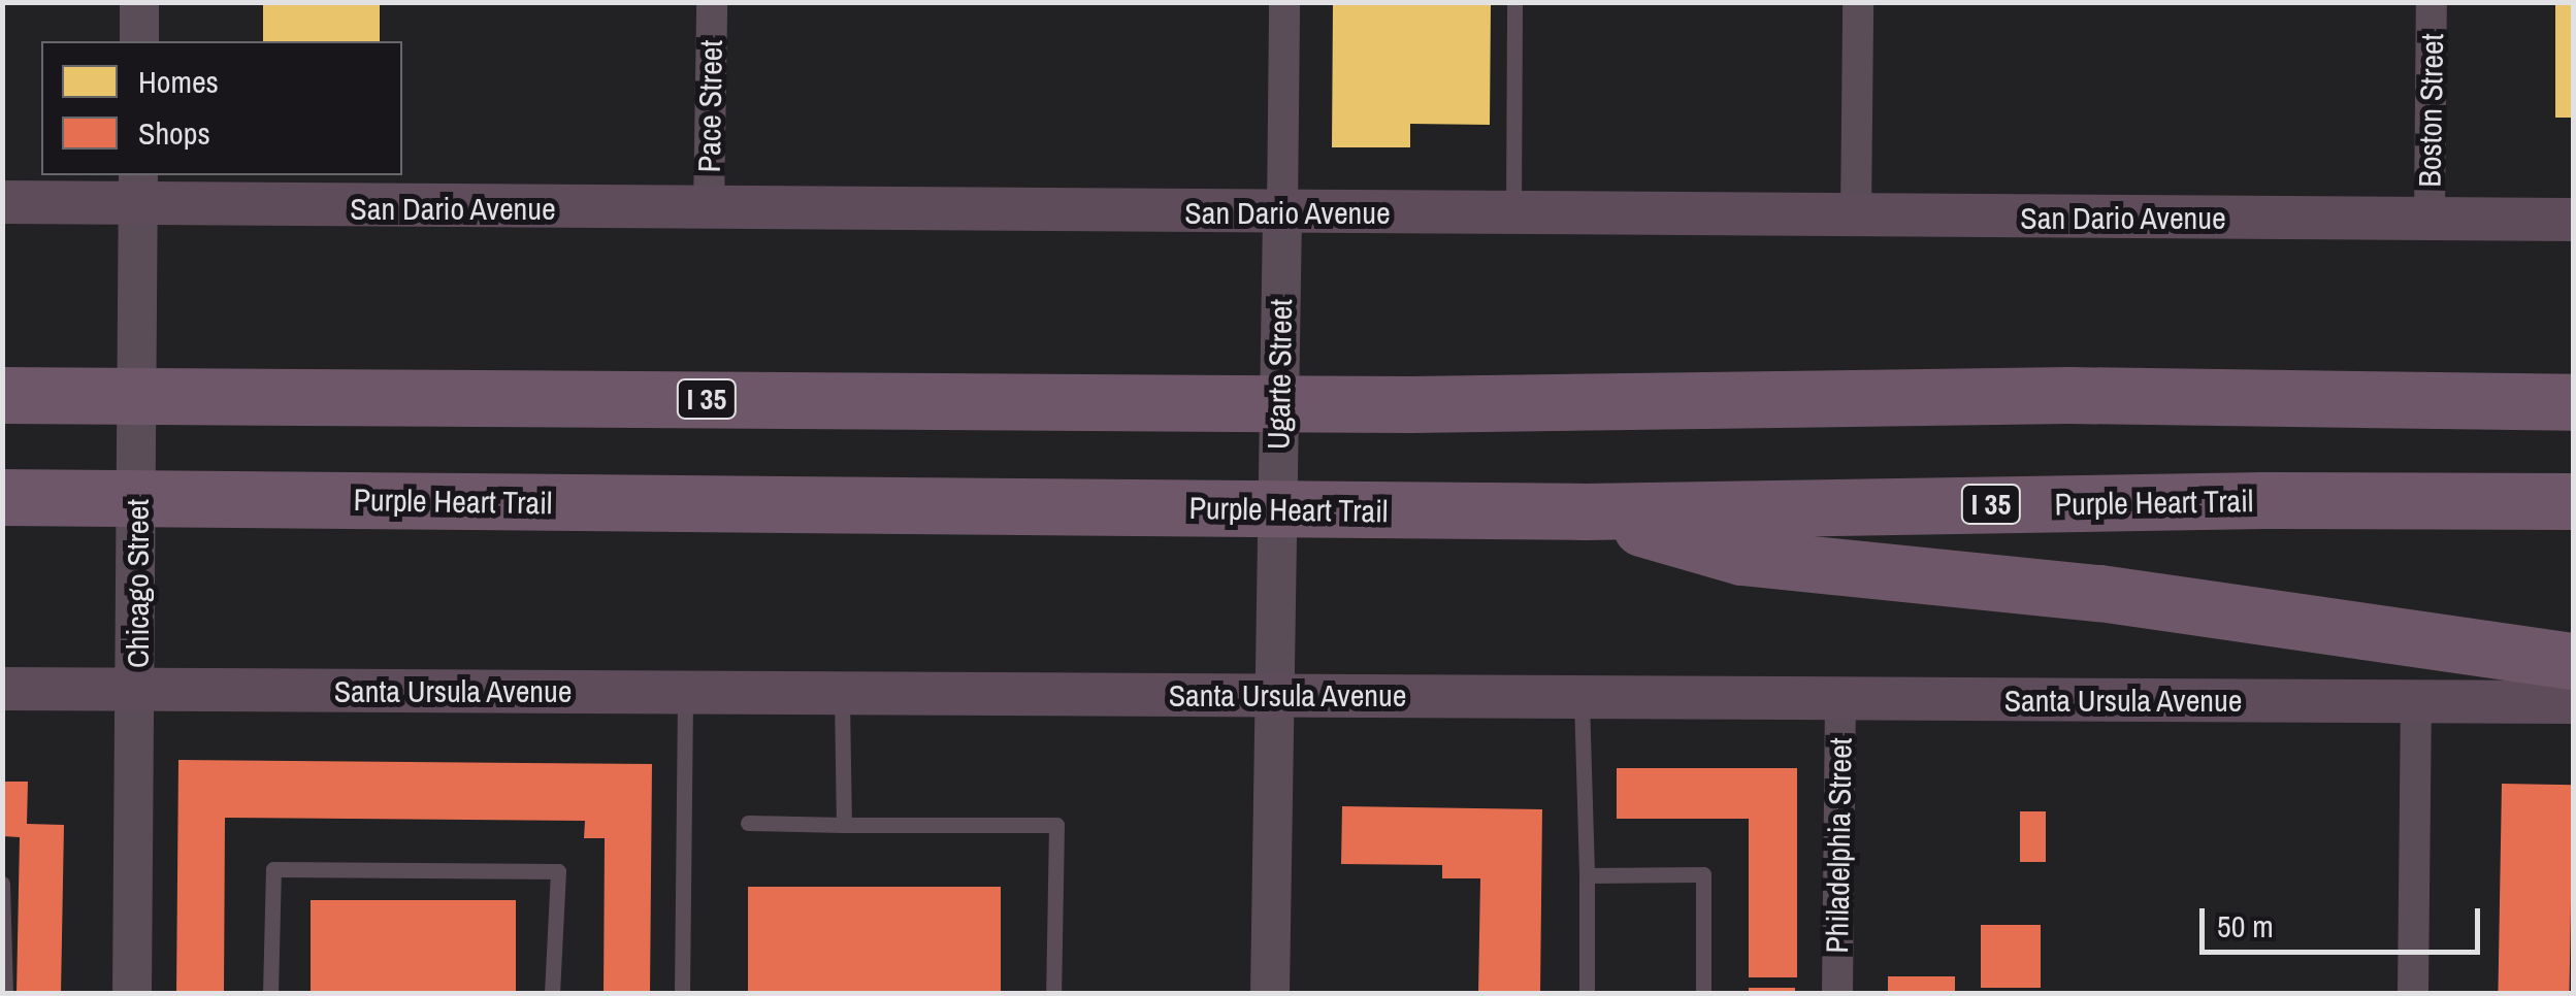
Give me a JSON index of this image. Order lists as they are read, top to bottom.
{
  "streets": {
    "highway": ["I 35", "Purple Heart Trail"],
    "main road": ["San Dario Avenue", "Santa Ursula Avenue"],
    "street": [
      "Pace Street",
      "Boston Street",
      "Ugarte Street",
      "Chicago Street",
      "Philadelphia Street"
    ]
  },
  "crossings": [
    ["Pace Street", "San Dario Avenue"],
    ["Boston Street", "San Dario Avenue"],
    ["San Dario Avenue", "Ugarte Street"],
    ["San Dario Avenue", "Chicago Street"],
    ["Ugarte Street", "Santa Ursula Avenue"],
    ["Chicago Street", "Santa Ursula Avenue"],
    ["Santa Ursula Avenue", "Philadelphia Street"]
  ],
  "legend": ["Homes", "Shops"],
  "scale_bar": "50 m"
}
